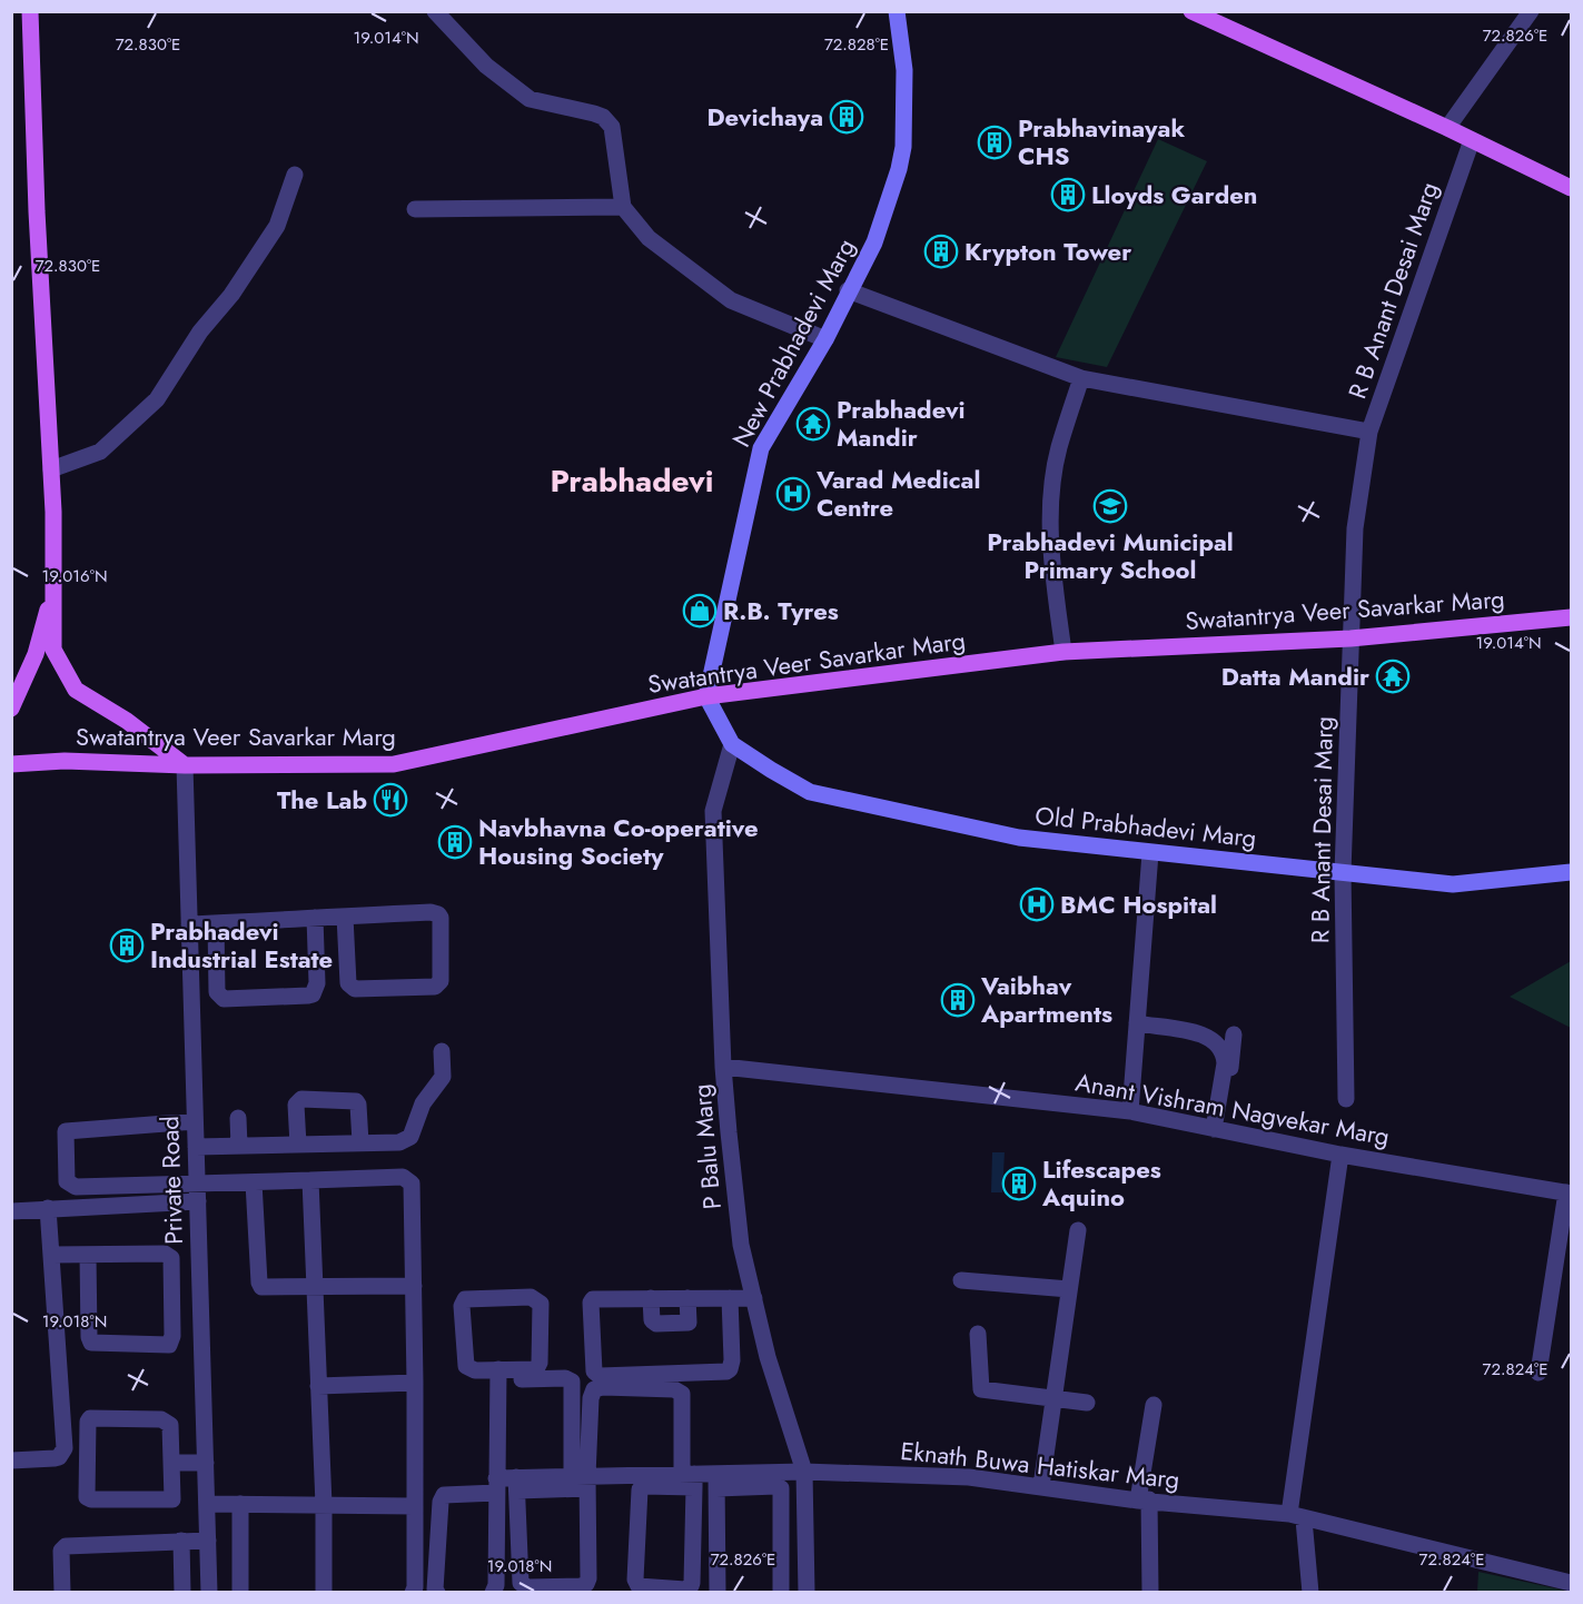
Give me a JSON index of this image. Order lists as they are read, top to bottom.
{
  "streets": {
    "main road": ["Swatantrya Veer Savarkar Marg"],
    "street": [
      "R B Anant Desai Marg",
      "New Prabhadevi Marg",
      "Old Prabhadevi Marg",
      "Anant Vishram Nagvekar Marg",
      "P Balu Marg",
      "Private Road",
      "Eknath Buwa Hatiskar Marg"
    ]
  },
  "crossings": [
    ["R B Anant Desai Marg", "Swatantrya Veer Savarkar Marg"],
    ["R B Anant Desai Marg", "Old Prabhadevi Marg"],
    ["New Prabhadevi Marg", "Swatantrya Veer Savarkar Marg"],
    ["Swatantrya Veer Savarkar Marg", "Private Road"],
    ["Old Prabhadevi Marg", "P Balu Marg"],
    ["Anant Vishram Nagvekar Marg", "P Balu Marg"],
    ["P Balu Marg", "Eknath Buwa Hatiskar Marg"]
  ],
  "districts": ["Prabhadevi"],
  "places": {
    "building": [
      "Devichaya",
      "Prabhavinayak CHS",
      "Lloyds Garden",
      "Krypton Tower",
      "Navbhavna Co-operative Housing Society",
      "Prabhadevi Industrial Estate",
      "Vaibhav Apartments",
      "Lifescapes Aquino"
    ],
    "temple": ["Prabhadevi Mandir", "Datta Mandir"],
    "hospital": ["Varad Medical Centre", "BMC Hospital"],
    "school or university": ["Prabhadevi Municipal Primary School"],
    "shop": ["R.B. Tyres"],
    "restaurant": ["The Lab"]
  },
  "coordinates": [
    "72.826°E",
    "19.014°N",
    "72.830°E",
    "72.828°E",
    "19.016°N",
    "19.018°N",
    "72.824°E"
  ]
}
